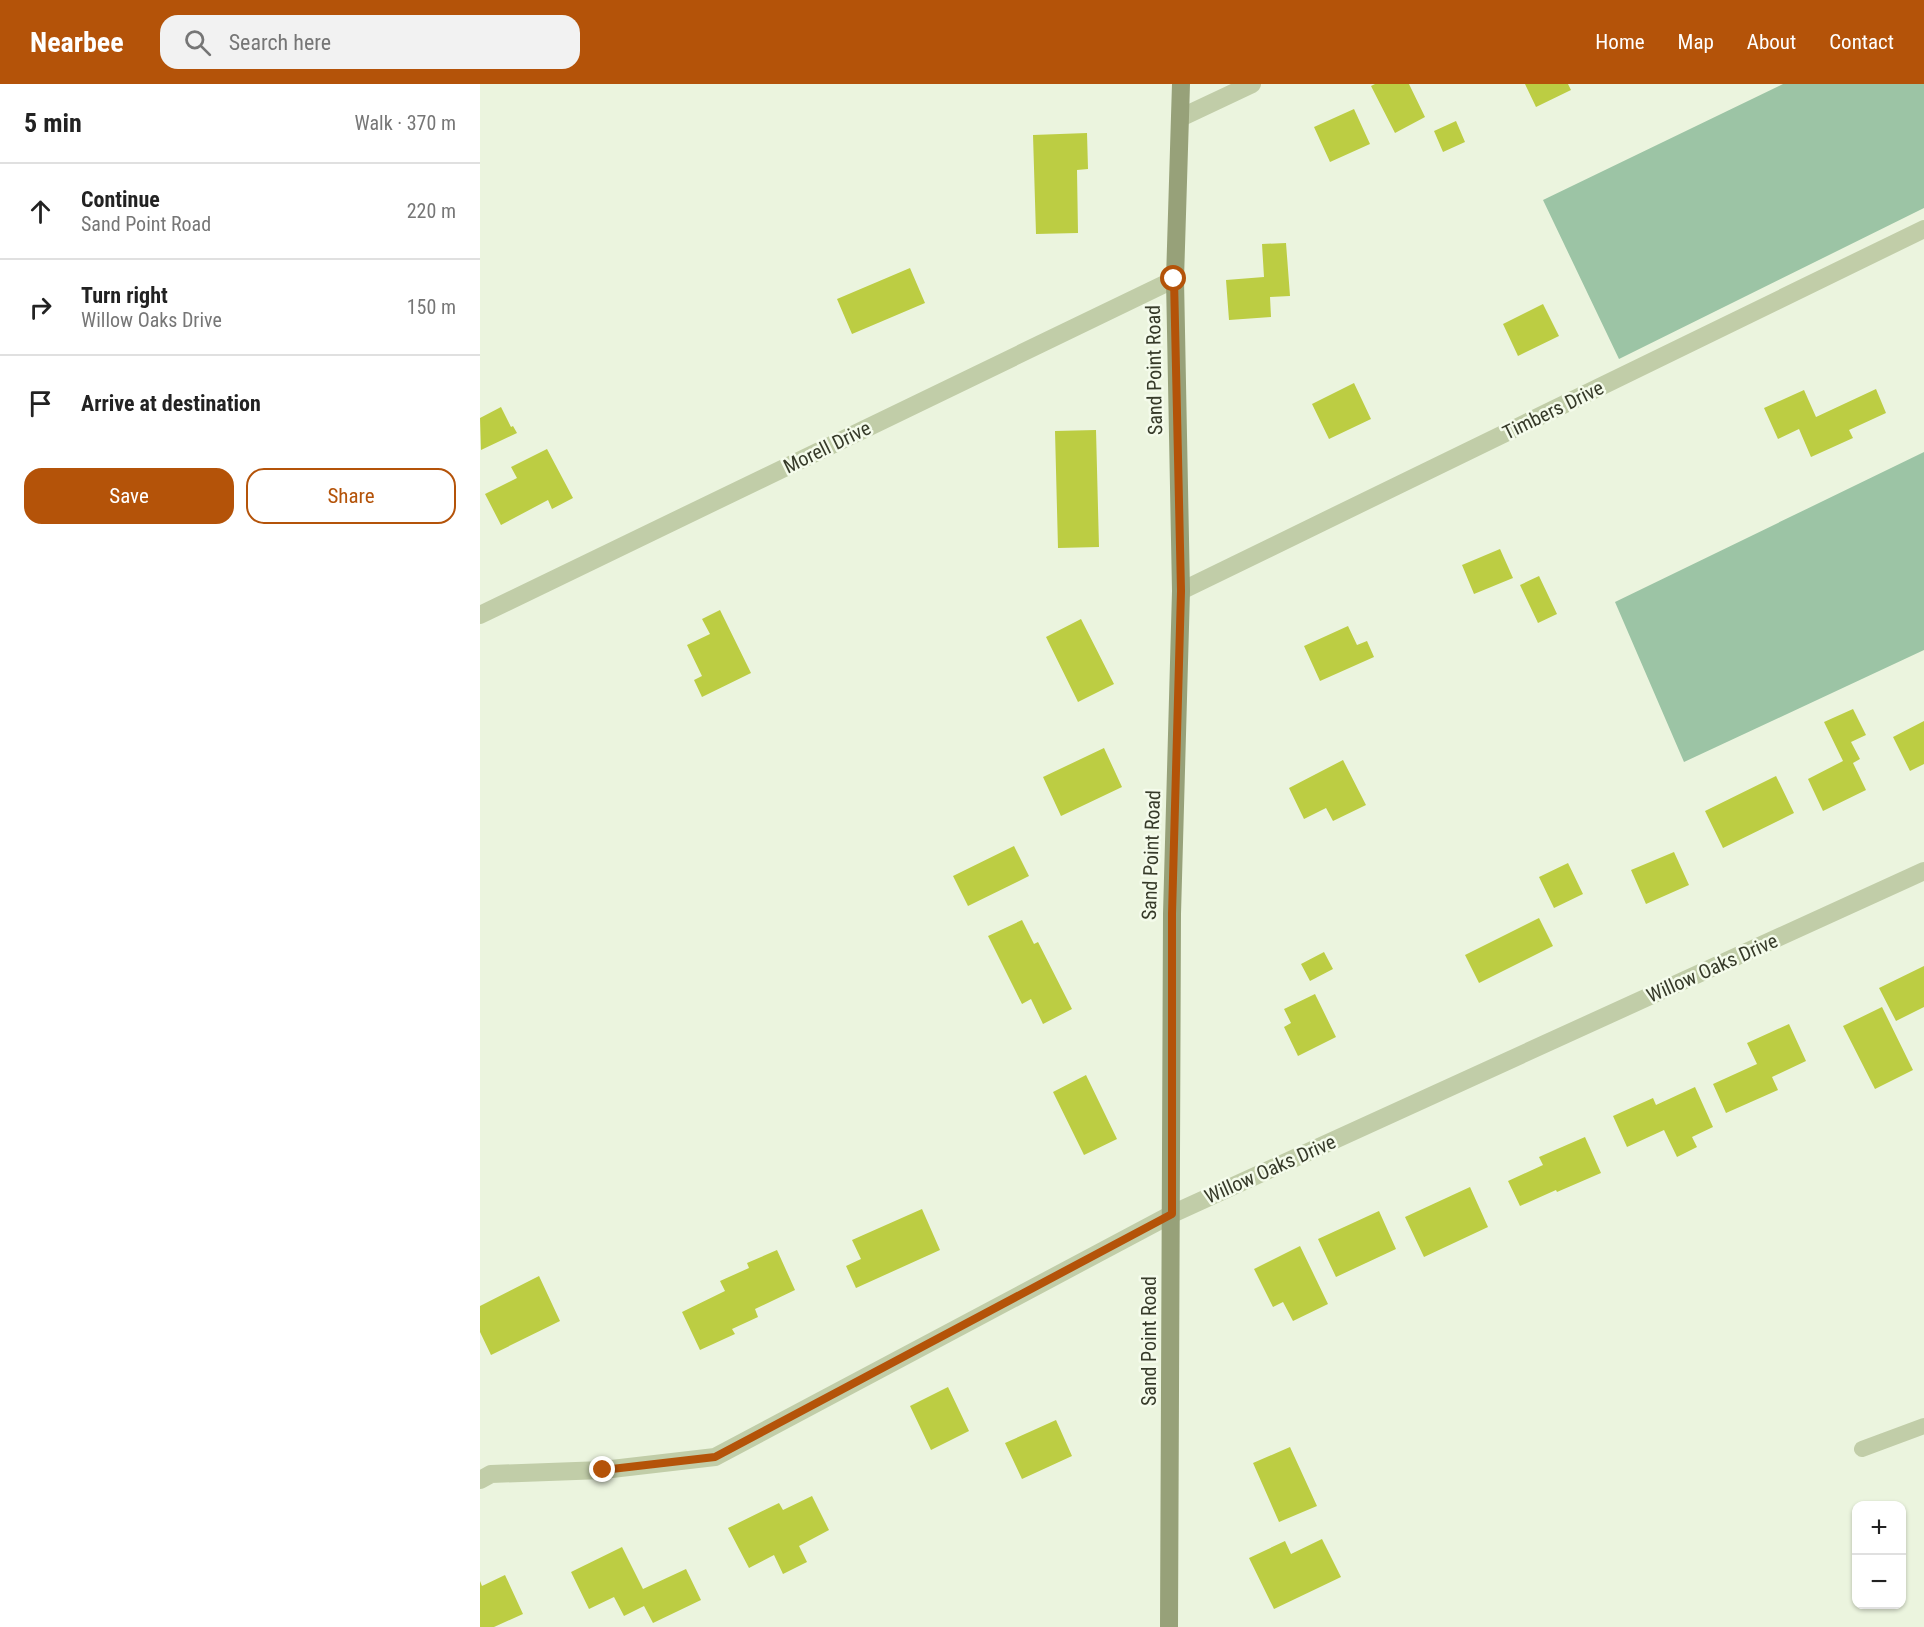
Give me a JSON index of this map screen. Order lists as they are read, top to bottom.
{
  "streets": {
    "street": [
      "Sand Point Road",
      "Timbers Drive",
      "Morell Drive",
      "Willow Oaks Drive"
    ]
  },
  "crossings": [
    ["Sand Point Road", "Timbers Drive"],
    ["Sand Point Road", "Morell Drive"],
    ["Sand Point Road", "Willow Oaks Drive"]
  ],
  "page": {
    "header": "Nearbee",
    "search": "Search here",
    "nav": [
      "Home",
      "Map",
      "About",
      "Contact"
    ],
    "heading": ["5 min", "Walk · 370 m"],
    "list": [
      ["Continue", "Sand Point Road", "220 m"],
      ["Turn right", "Willow Oaks Drive", "150 m"],
      "Arrive at destination"
    ],
    "buttons": ["Save", "Share"],
    "map_buttons": ["+", "−"]
  }
}
